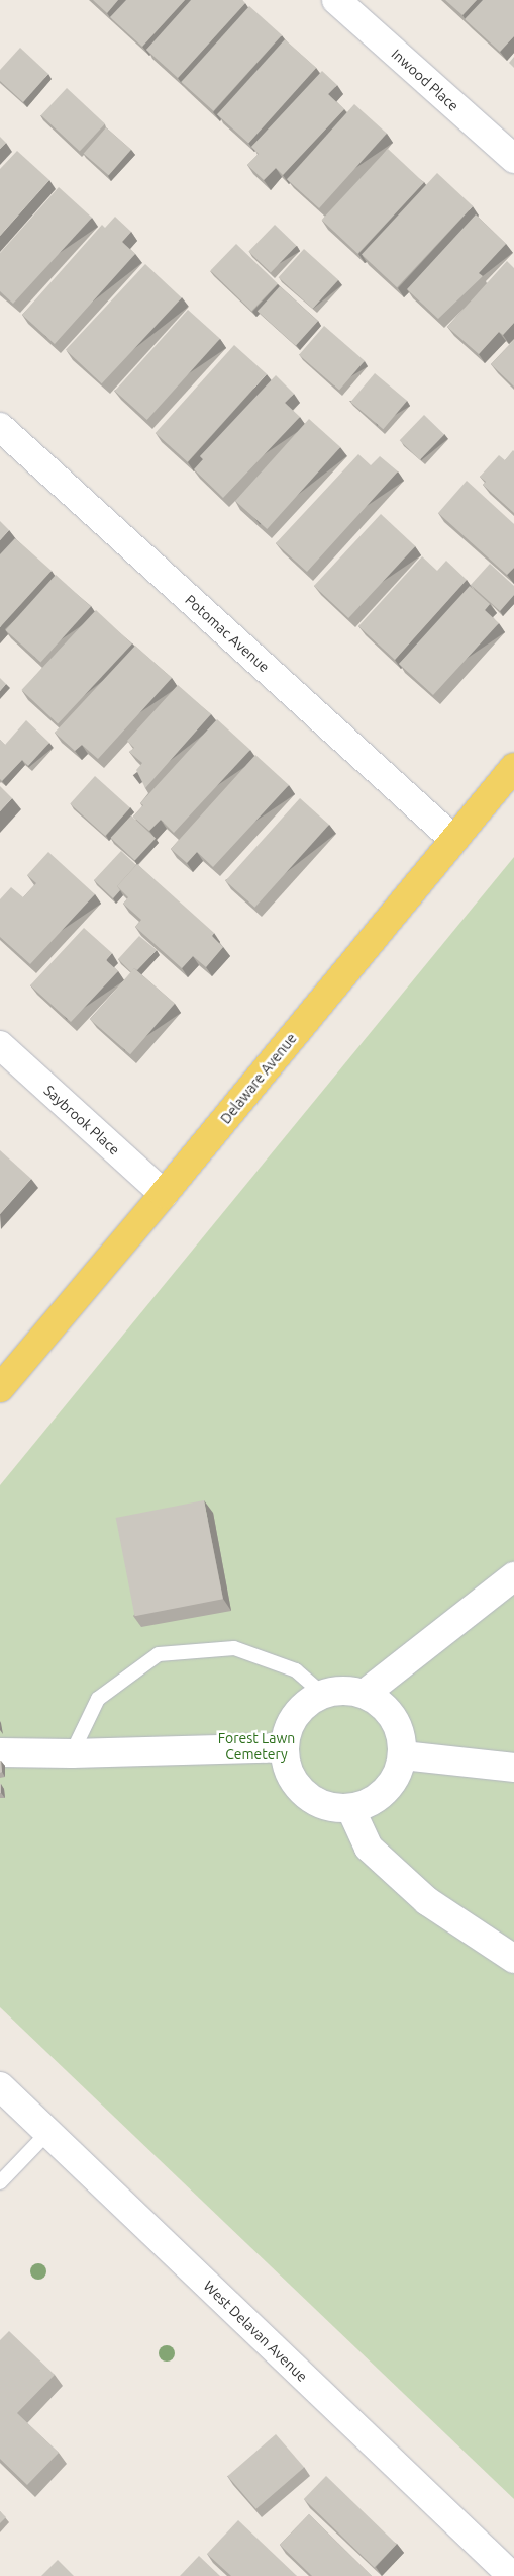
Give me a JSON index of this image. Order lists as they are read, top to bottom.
{
  "streets": {
    "main road": ["Delaware Avenue"],
    "street": [
      "Inwood Place",
      "Potomac Avenue",
      "Saybrook Place",
      "West Delavan Avenue"
    ]
  },
  "crossings": [
    ["Potomac Avenue", "Delaware Avenue"],
    ["Delaware Avenue", "Saybrook Place"]
  ],
  "parks": ["Forest Lawn Cemetery"]
}
